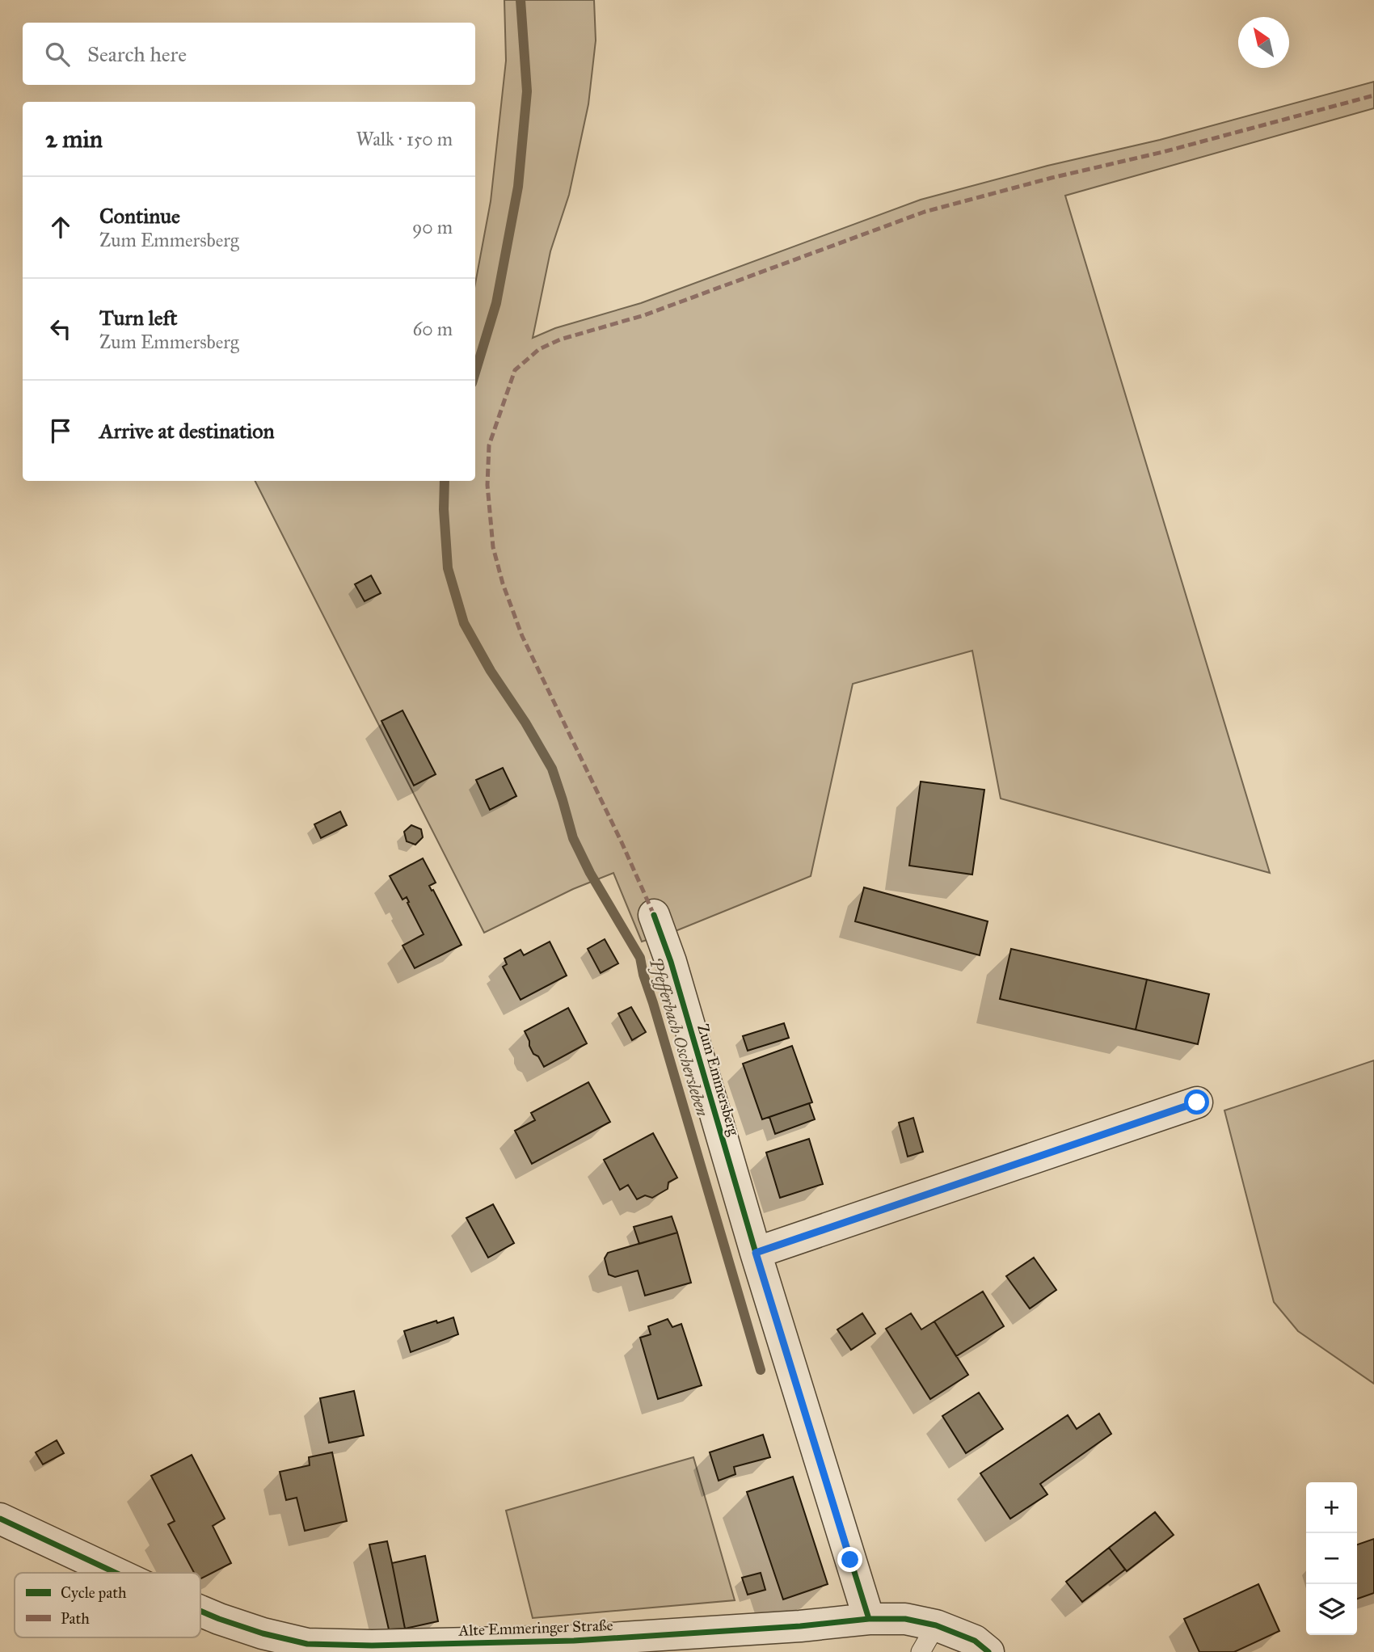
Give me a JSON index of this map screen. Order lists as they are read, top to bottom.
{
  "streets": {
    "street": ["Zum Emmersberg", "Alte Emmeringer Straße"]
  },
  "crossings": [
    ["Zum Emmersberg", "Alte Emmeringer Straße"]
  ],
  "water": ["Pfefferbach Oschersleben"],
  "legend": ["Cycle path", "Path"],
  "north": "top left",
  "page": {
    "search": "Search here",
    "heading": ["2 min", "Walk · 150 m"],
    "list": [
      ["Continue", "Zum Emmersberg", "90 m"],
      ["Turn left", "Zum Emmersberg", "60 m"],
      "Arrive at destination"
    ],
    "map_buttons": ["+", "−"]
  }
}
